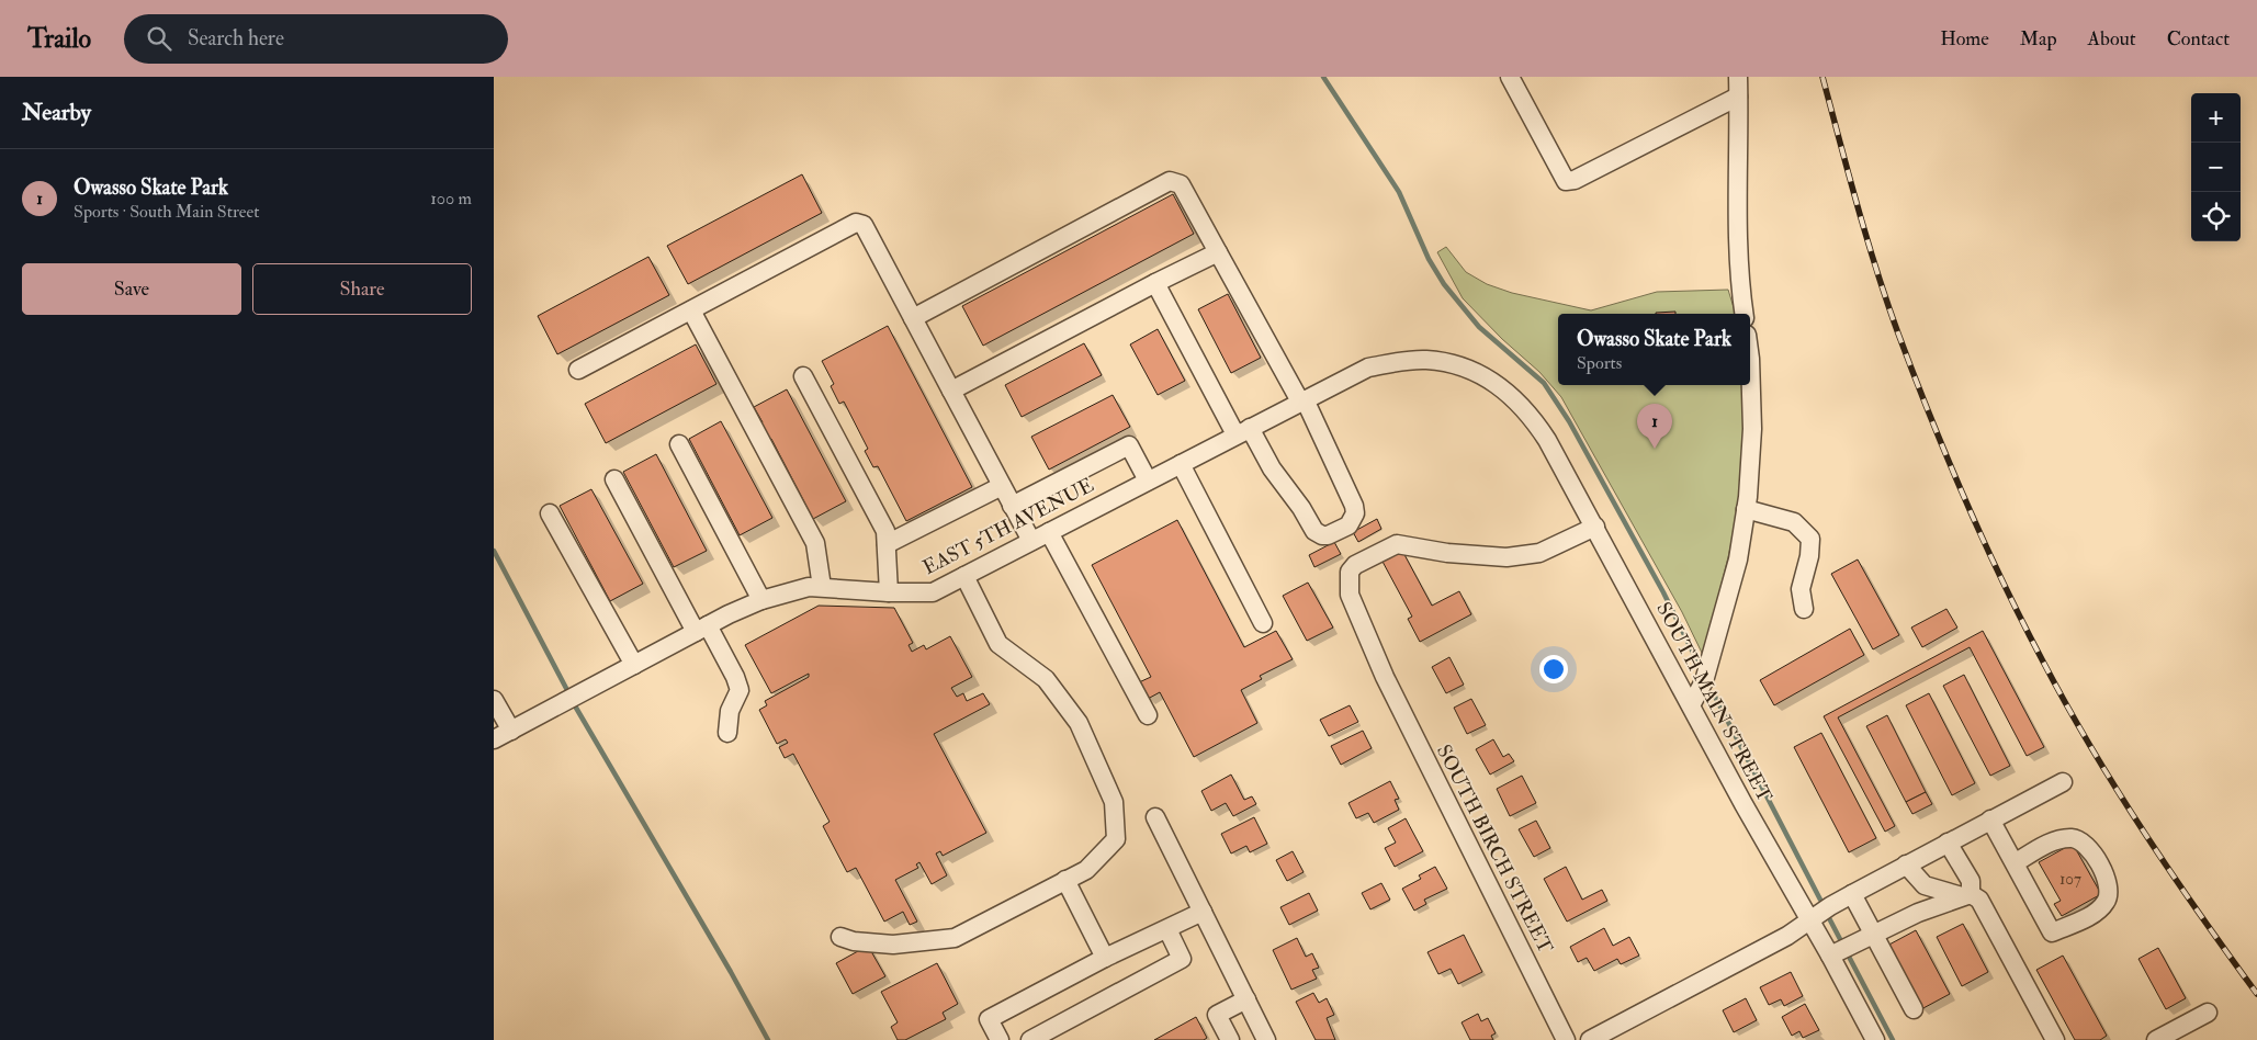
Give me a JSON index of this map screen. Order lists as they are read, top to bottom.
{
  "streets": {
    "street": ["EAST 5TH AVENUE", "SOUTH MAIN STREET", "SOUTH BIRCH STREET"]
  },
  "crossings": [
    ["EAST 5TH AVENUE", "SOUTH MAIN STREET"],
    ["SOUTH MAIN STREET", "SOUTH BIRCH STREET"]
  ],
  "house_numbers": ["107"],
  "page": {
    "header": "Trailo",
    "search": "Search here",
    "nav": [
      "Home",
      "Map",
      "About",
      "Contact"
    ],
    "heading": "Nearby",
    "map_buttons": ["+", "−"],
    "list": [
      {
        "mark": "1",
        "name": "Owasso Skate Park",
        "note": "Sports · South Main Street",
        "value": "100 m"
      }
    ],
    "buttons": ["Save", "Share"],
    "popup": ["Owasso Skate Park", "Sports"],
    "pins": "1"
  }
}
